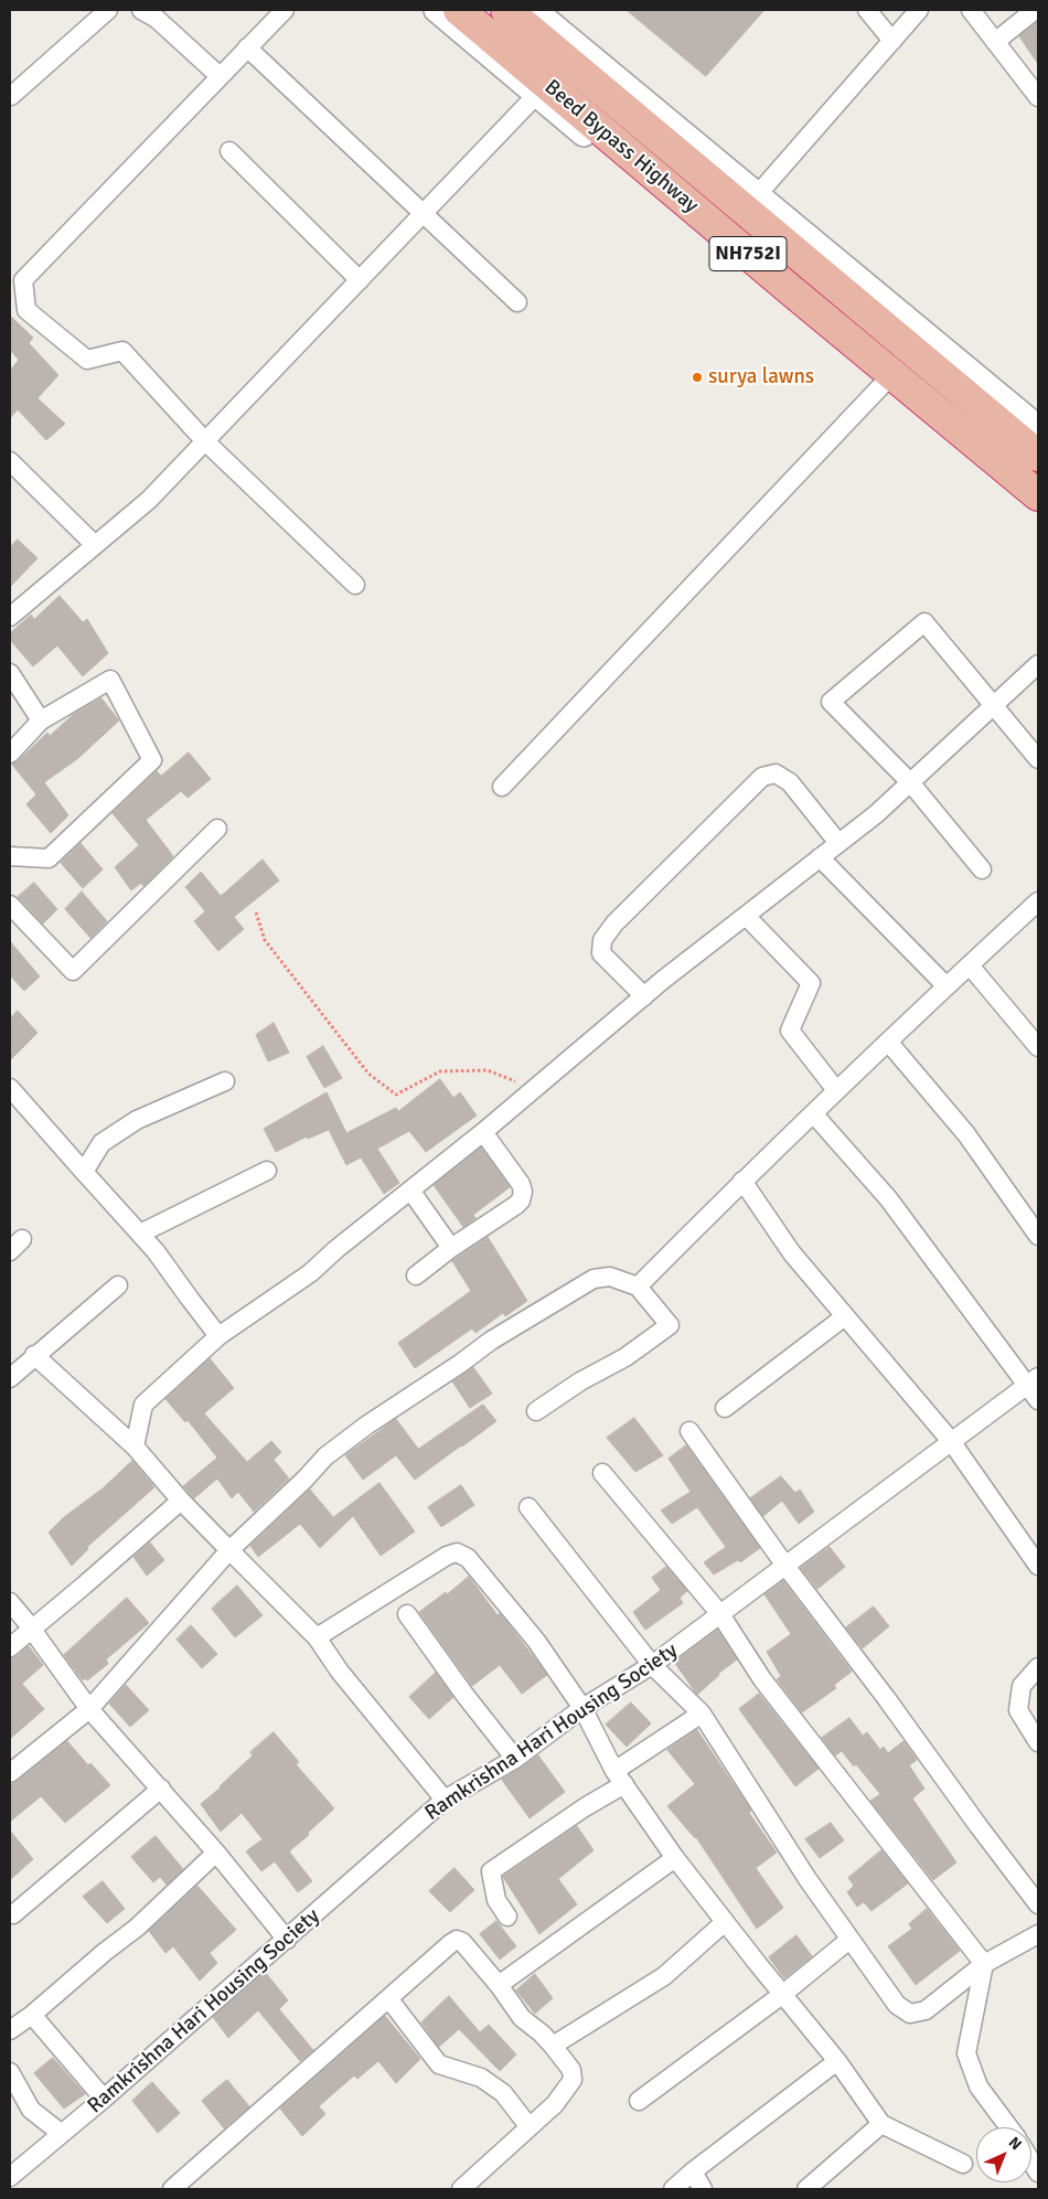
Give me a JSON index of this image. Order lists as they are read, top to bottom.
{
  "streets": {
    "highway": ["Beed Bypass Highway", "NH752I"],
    "street": ["Ramkrishna Hari Housing Society"]
  },
  "places": ["surya lawns"],
  "north": "top right"
}
